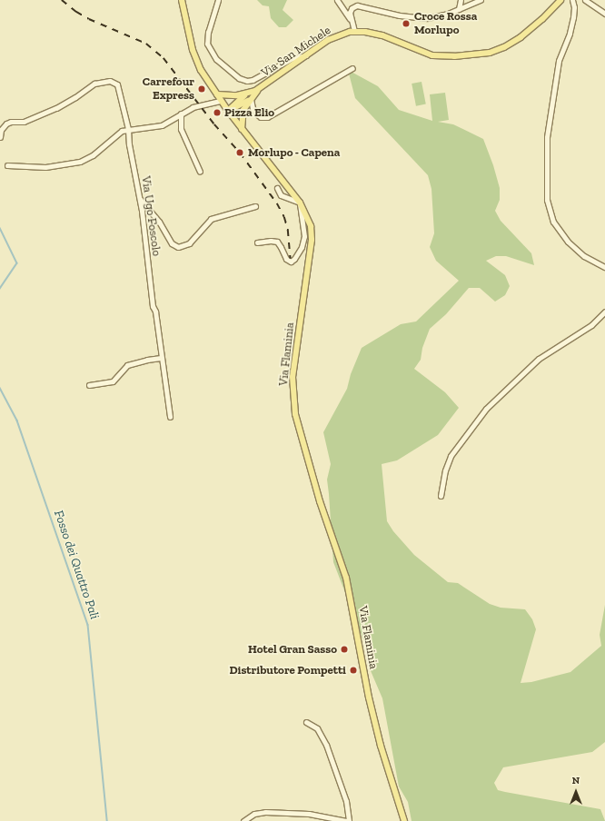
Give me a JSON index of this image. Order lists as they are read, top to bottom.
{
  "streets": {
    "main road": ["Via San Michele", "Via Flaminia"],
    "street": ["Via Ugo Foscolo"]
  },
  "water": ["Fosso dei Quattro Pali"],
  "places": [
    "Croce Rossa Morlupo",
    "Carrefour Express",
    "Pizza Elio",
    "Morlupo - Capena",
    "Hotel Gran Sasso",
    "Distributore Pompetti"
  ],
  "north": "top"
}
